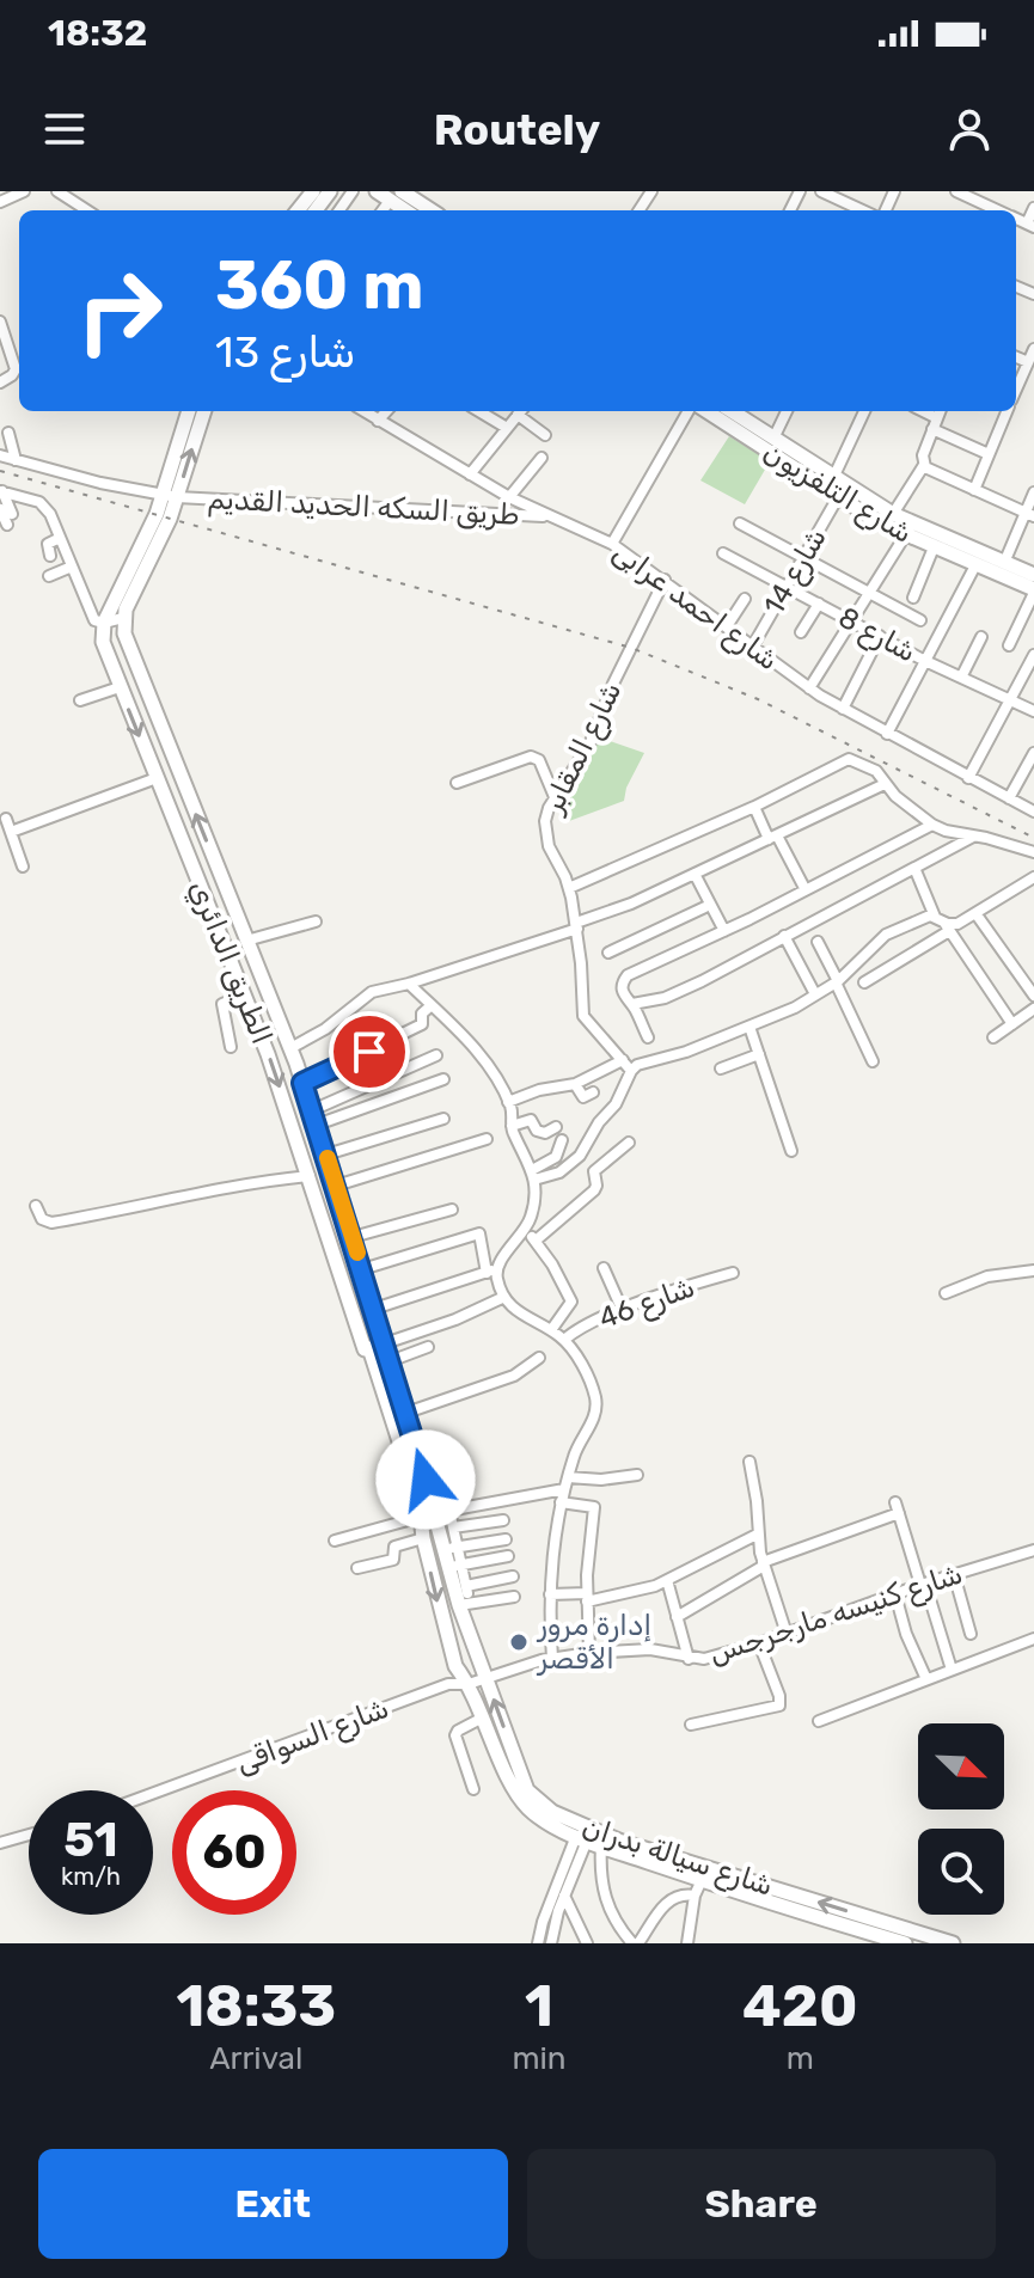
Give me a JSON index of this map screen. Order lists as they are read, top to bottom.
{
  "streets": {
    "main road": ["شارع التلفزيون", "الطريق الدائري", "شارع سيالة بدران"],
    "street": [
      "طريق السكه الحديد القديم",
      "شارع 14",
      "شارع احمد عرابى",
      "شارع 8",
      "شارع المقابر",
      "شارع 46",
      "شارع كنيسه مارجرجس",
      "شارع السواقى"
    ]
  },
  "crossings": [
    ["شارع التلفزيون", "شارع 14"],
    ["طريق السكه الحديد القديم", "شارع احمد عرابى"],
    ["شارع 14", "شارع احمد عرابى"],
    ["شارع 14", "شارع 8"],
    ["شارع احمد عرابى", "شارع المقابر"],
    ["الطريق الدائري", "شارع كنيسه مارجرجس"],
    ["الطريق الدائري", "شارع السواقى"],
    ["الطريق الدائري", "شارع سيالة بدران"],
    ["شارع كنيسه مارجرجس", "شارع السواقى"],
    ["شارع كنيسه مارجرجس", "شارع سيالة بدران"],
    ["شارع السواقى", "شارع سيالة بدران"]
  ],
  "places": ["إدارة مرور الأقصر"],
  "north": "bottom right",
  "page": {
    "status": "18:32",
    "header": "Routely",
    "turn": ["360 m", "شارع 13"],
    "speed": "51 km/h",
    "limit": "60",
    "eta": [
      "18:33",
      "Arrival",
      "1",
      "min",
      "420",
      "m"
    ],
    "buttons": ["Exit", "Share"]
  }
}
